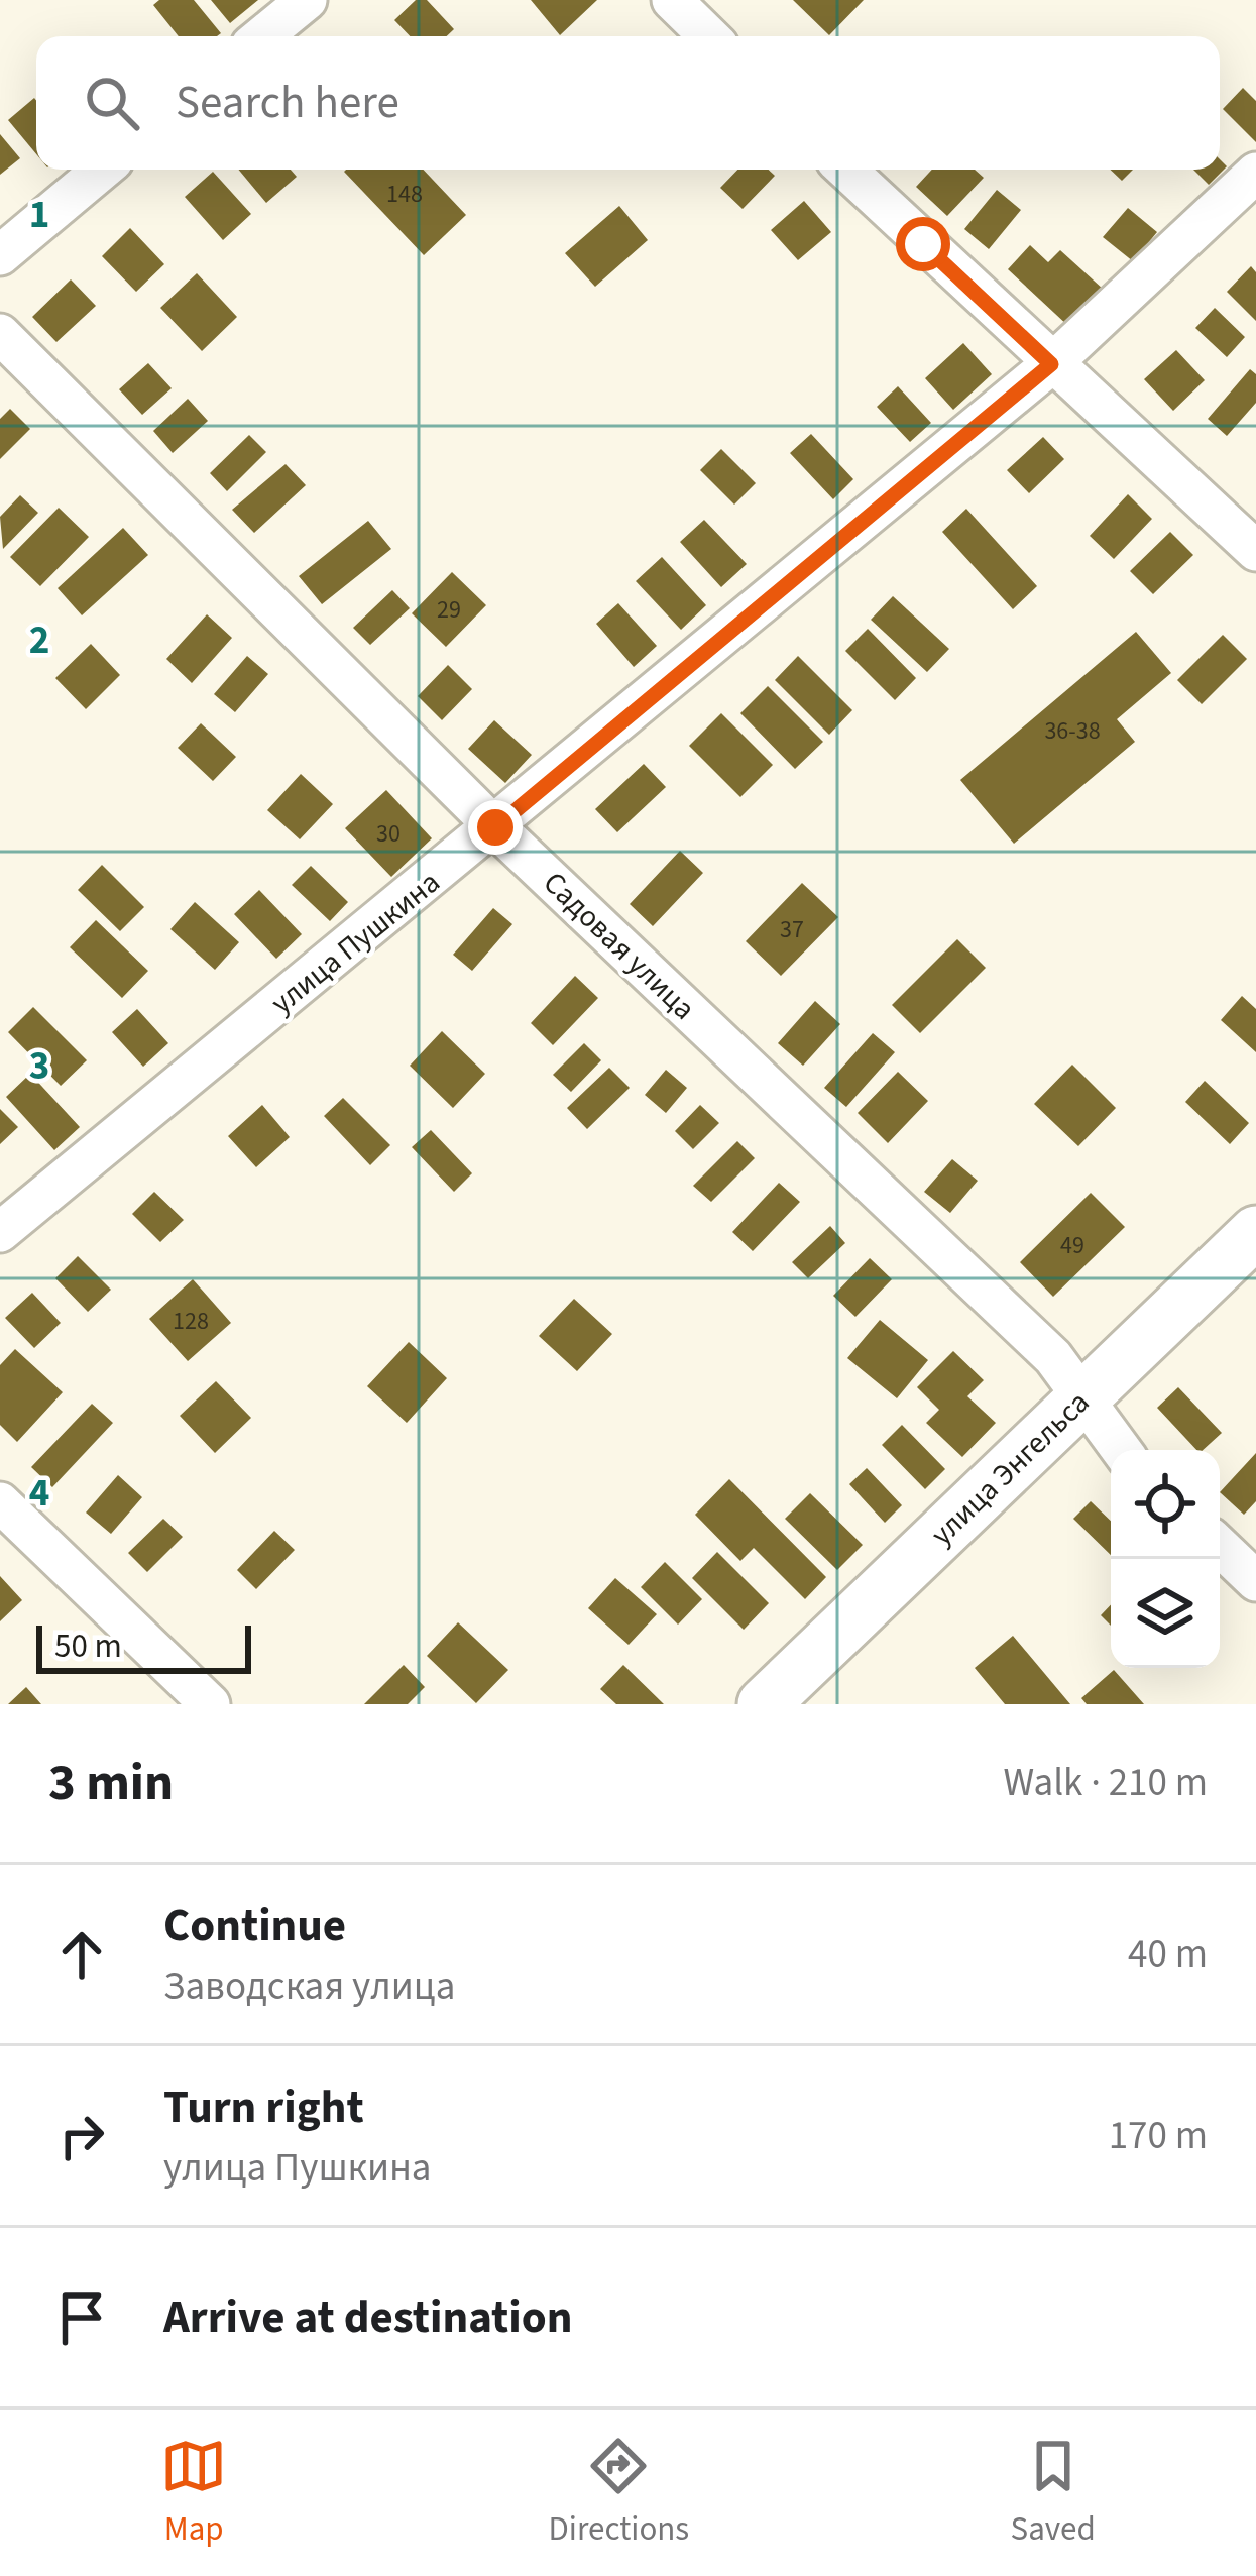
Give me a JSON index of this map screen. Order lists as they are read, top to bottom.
{
  "streets": {
    "main road": ["улица Энгельса"],
    "street": ["улица Пушкина", "Садовая улица"]
  },
  "crossings": [
    ["улица Пушкина", "Садовая улица"],
    ["Садовая улица", "улица Энгельса"]
  ],
  "house_numbers": [
    "148",
    "29",
    "36-38",
    "30",
    "37",
    "49",
    "128"
  ],
  "scale_bar": "50 m",
  "page": {
    "search": "Search here",
    "scale": "50 m",
    "heading": ["3 min", "Walk · 210 m"],
    "list": [
      ["Continue", "Заводская улица", "40 m"],
      ["Turn right", "улица Пушкина", "170 m"],
      "Arrive at destination"
    ],
    "nav": ["Map", "Directions", "Saved"]
  },
  "grid": {
    "rows": [
      "1",
      "2",
      "3",
      "4"
    ]
  }
}
